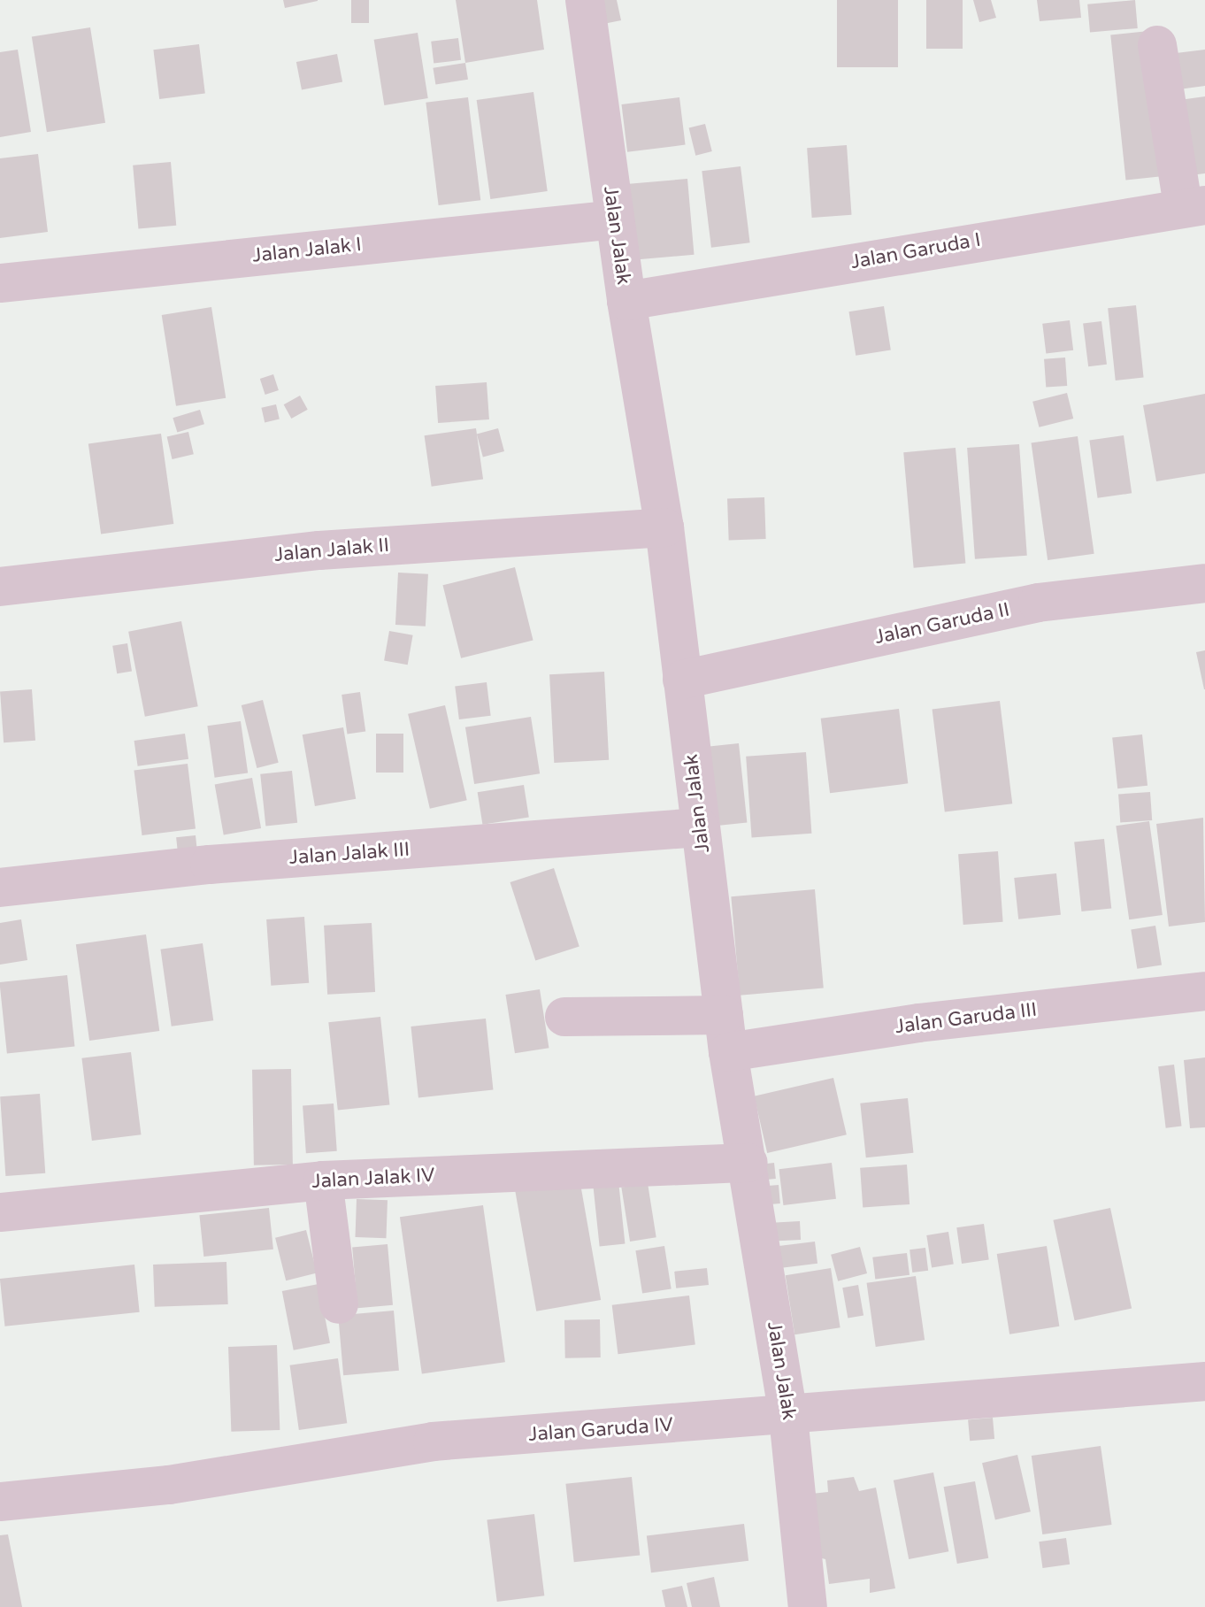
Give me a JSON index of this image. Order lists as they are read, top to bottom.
{
  "streets": {
    "street": [
      "Jalan Jalak",
      "Jalan Jalak I",
      "Jalan Garuda I",
      "Jalan Jalak II",
      "Jalan Garuda II",
      "Jalan Jalak III",
      "Jalan Garuda III",
      "Jalan Jalak IV",
      "Jalan Garuda IV"
    ]
  },
  "crossings": [
    ["Jalan Jalak", "Jalan Jalak I"],
    ["Jalan Jalak", "Jalan Garuda I"],
    ["Jalan Jalak", "Jalan Jalak II"],
    ["Jalan Jalak", "Jalan Garuda II"],
    ["Jalan Jalak", "Jalan Jalak III"],
    ["Jalan Jalak", "Jalan Garuda III"],
    ["Jalan Jalak", "Jalan Jalak IV"],
    ["Jalan Jalak", "Jalan Garuda IV"]
  ]
}
